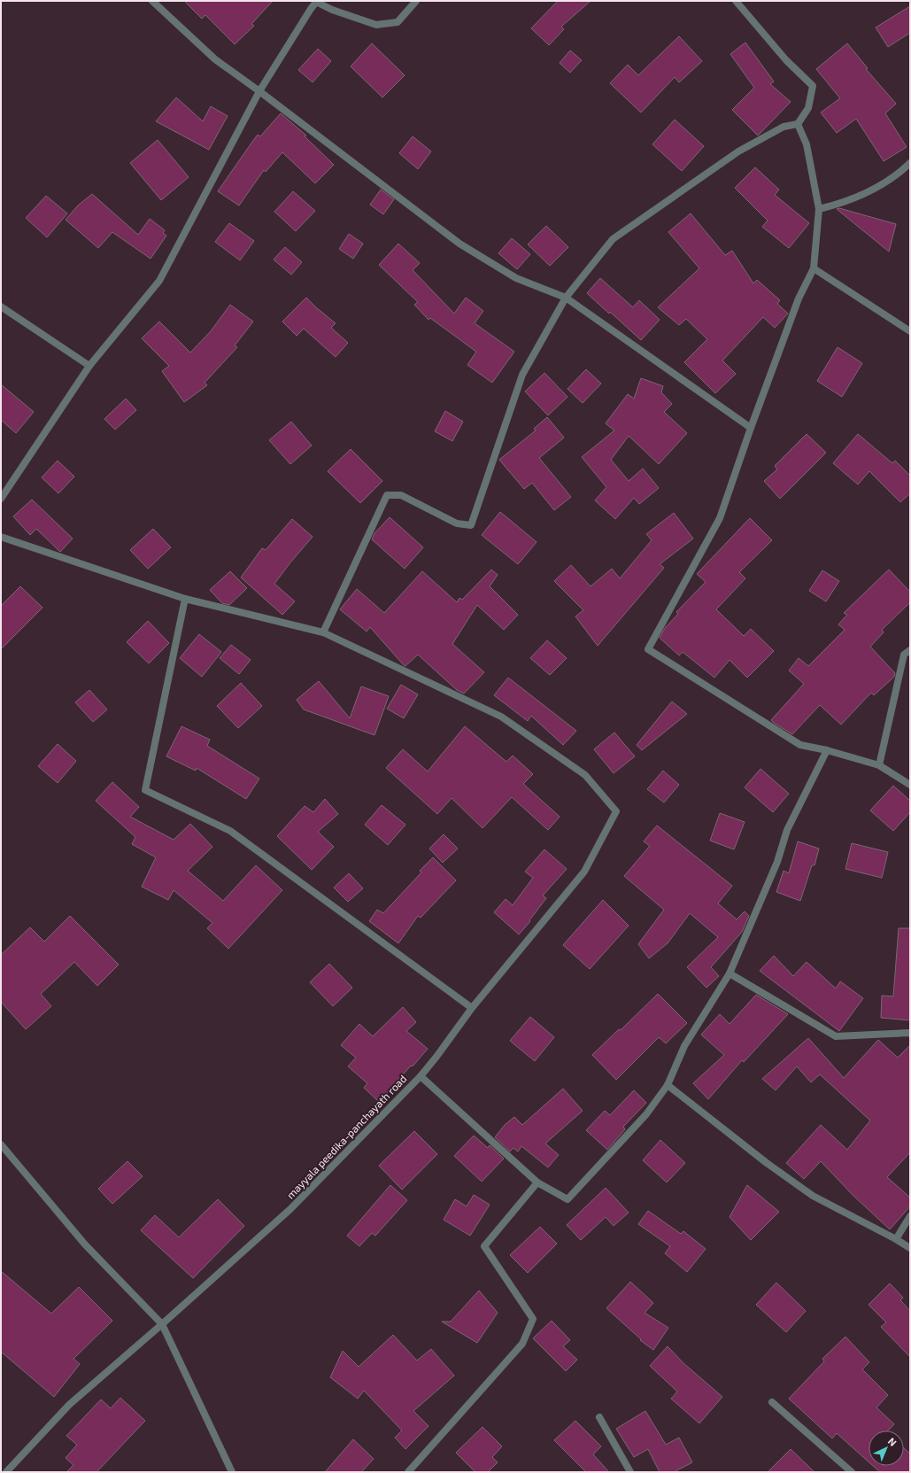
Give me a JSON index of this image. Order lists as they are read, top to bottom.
{
  "streets": {
    "street": ["mayyala peedika-panchayath road"]
  },
  "north": "top right"
}
